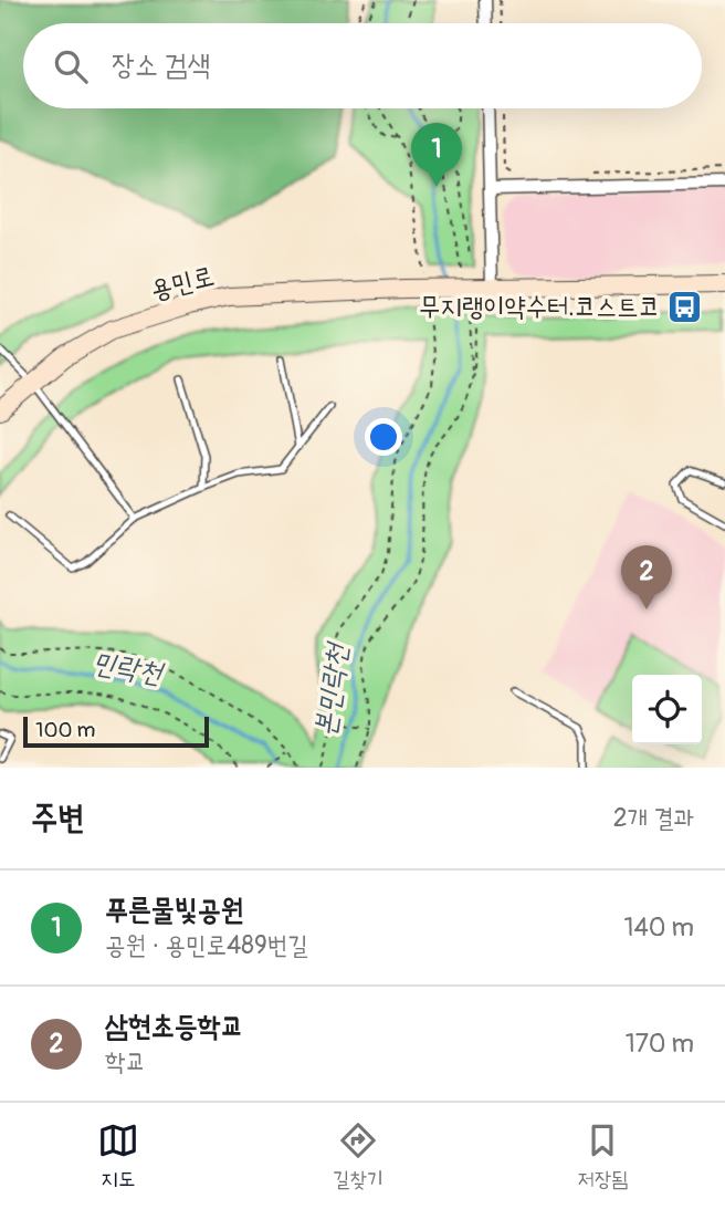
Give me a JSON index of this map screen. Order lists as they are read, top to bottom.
{
  "streets": {
    "street": ["용민로"]
  },
  "water": ["민락천", "본민락천"],
  "places": {
    "bus stop": ["무지랭이약수터.코스트코"]
  },
  "scale_bar": "100 m",
  "page": {
    "search": "장소 검색",
    "pins": ["1", "2"],
    "scale": "100 m",
    "heading": ["주변", "2개 결과"],
    "list": [
      {
        "mark": "1",
        "name": "푸른물빛공원",
        "note": "공원 · 용민로489번길",
        "value": "140 m"
      },
      {
        "mark": "2",
        "name": "삼현초등학교",
        "note": "학교",
        "value": "170 m"
      }
    ],
    "nav": ["지도", "길찾기", "저장됨"]
  }
}
